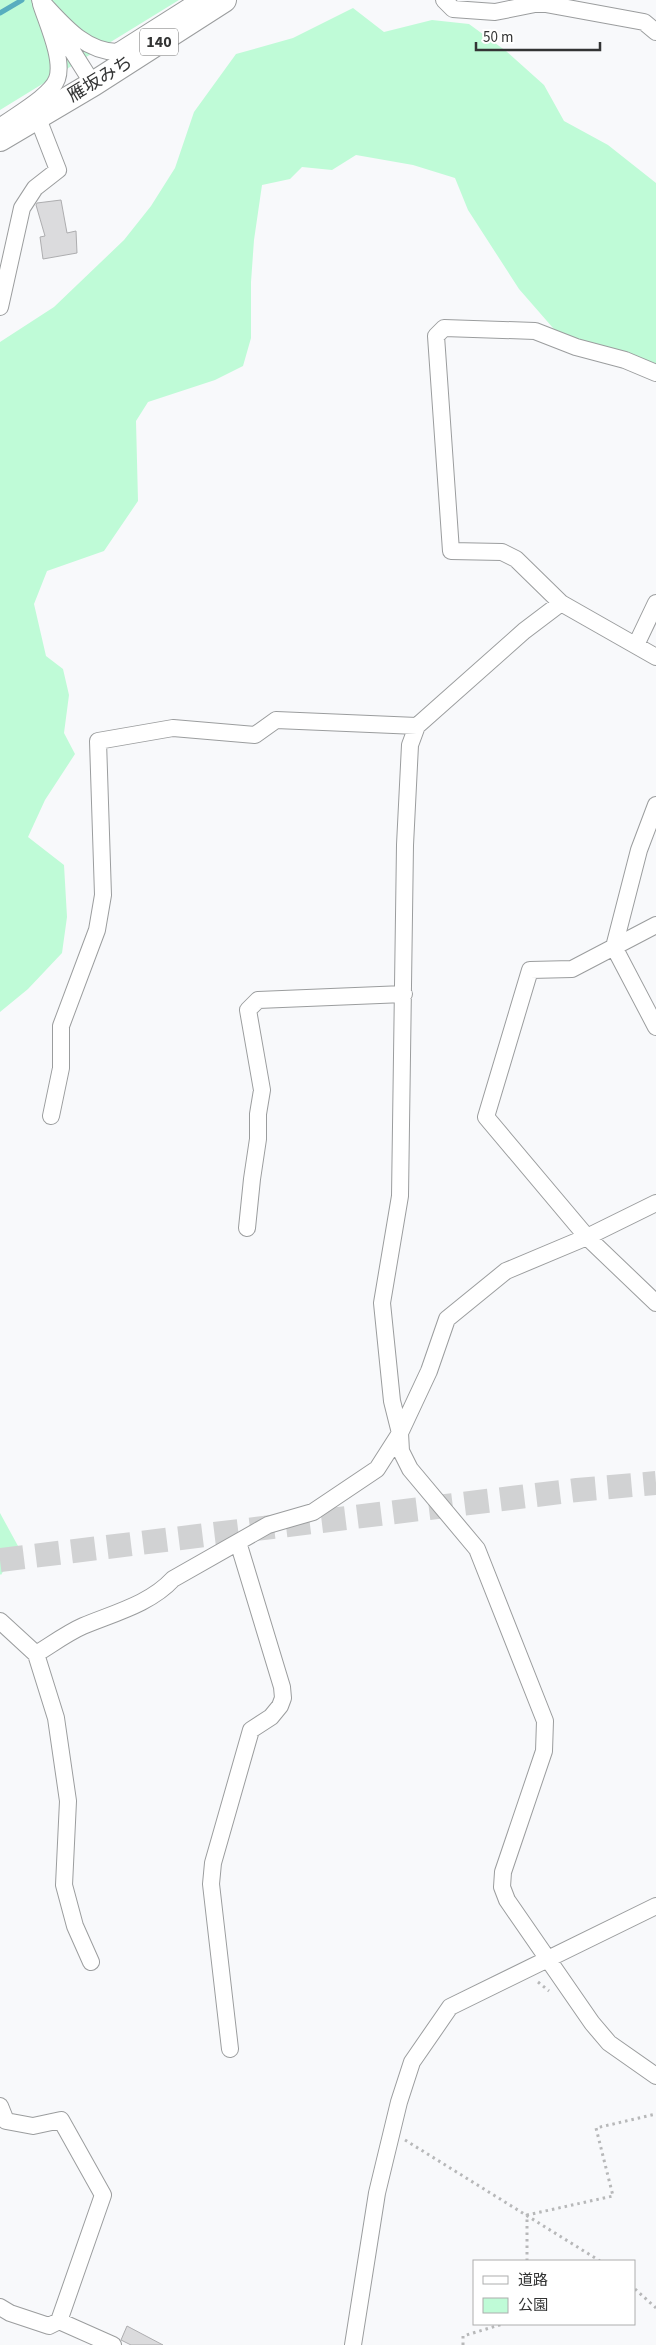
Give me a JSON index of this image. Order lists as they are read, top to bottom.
{
  "streets": {
    "highway": ["140", "雁坂みち"]
  },
  "legend": ["道路", "公園"],
  "scale_bar": "50 m"
}
